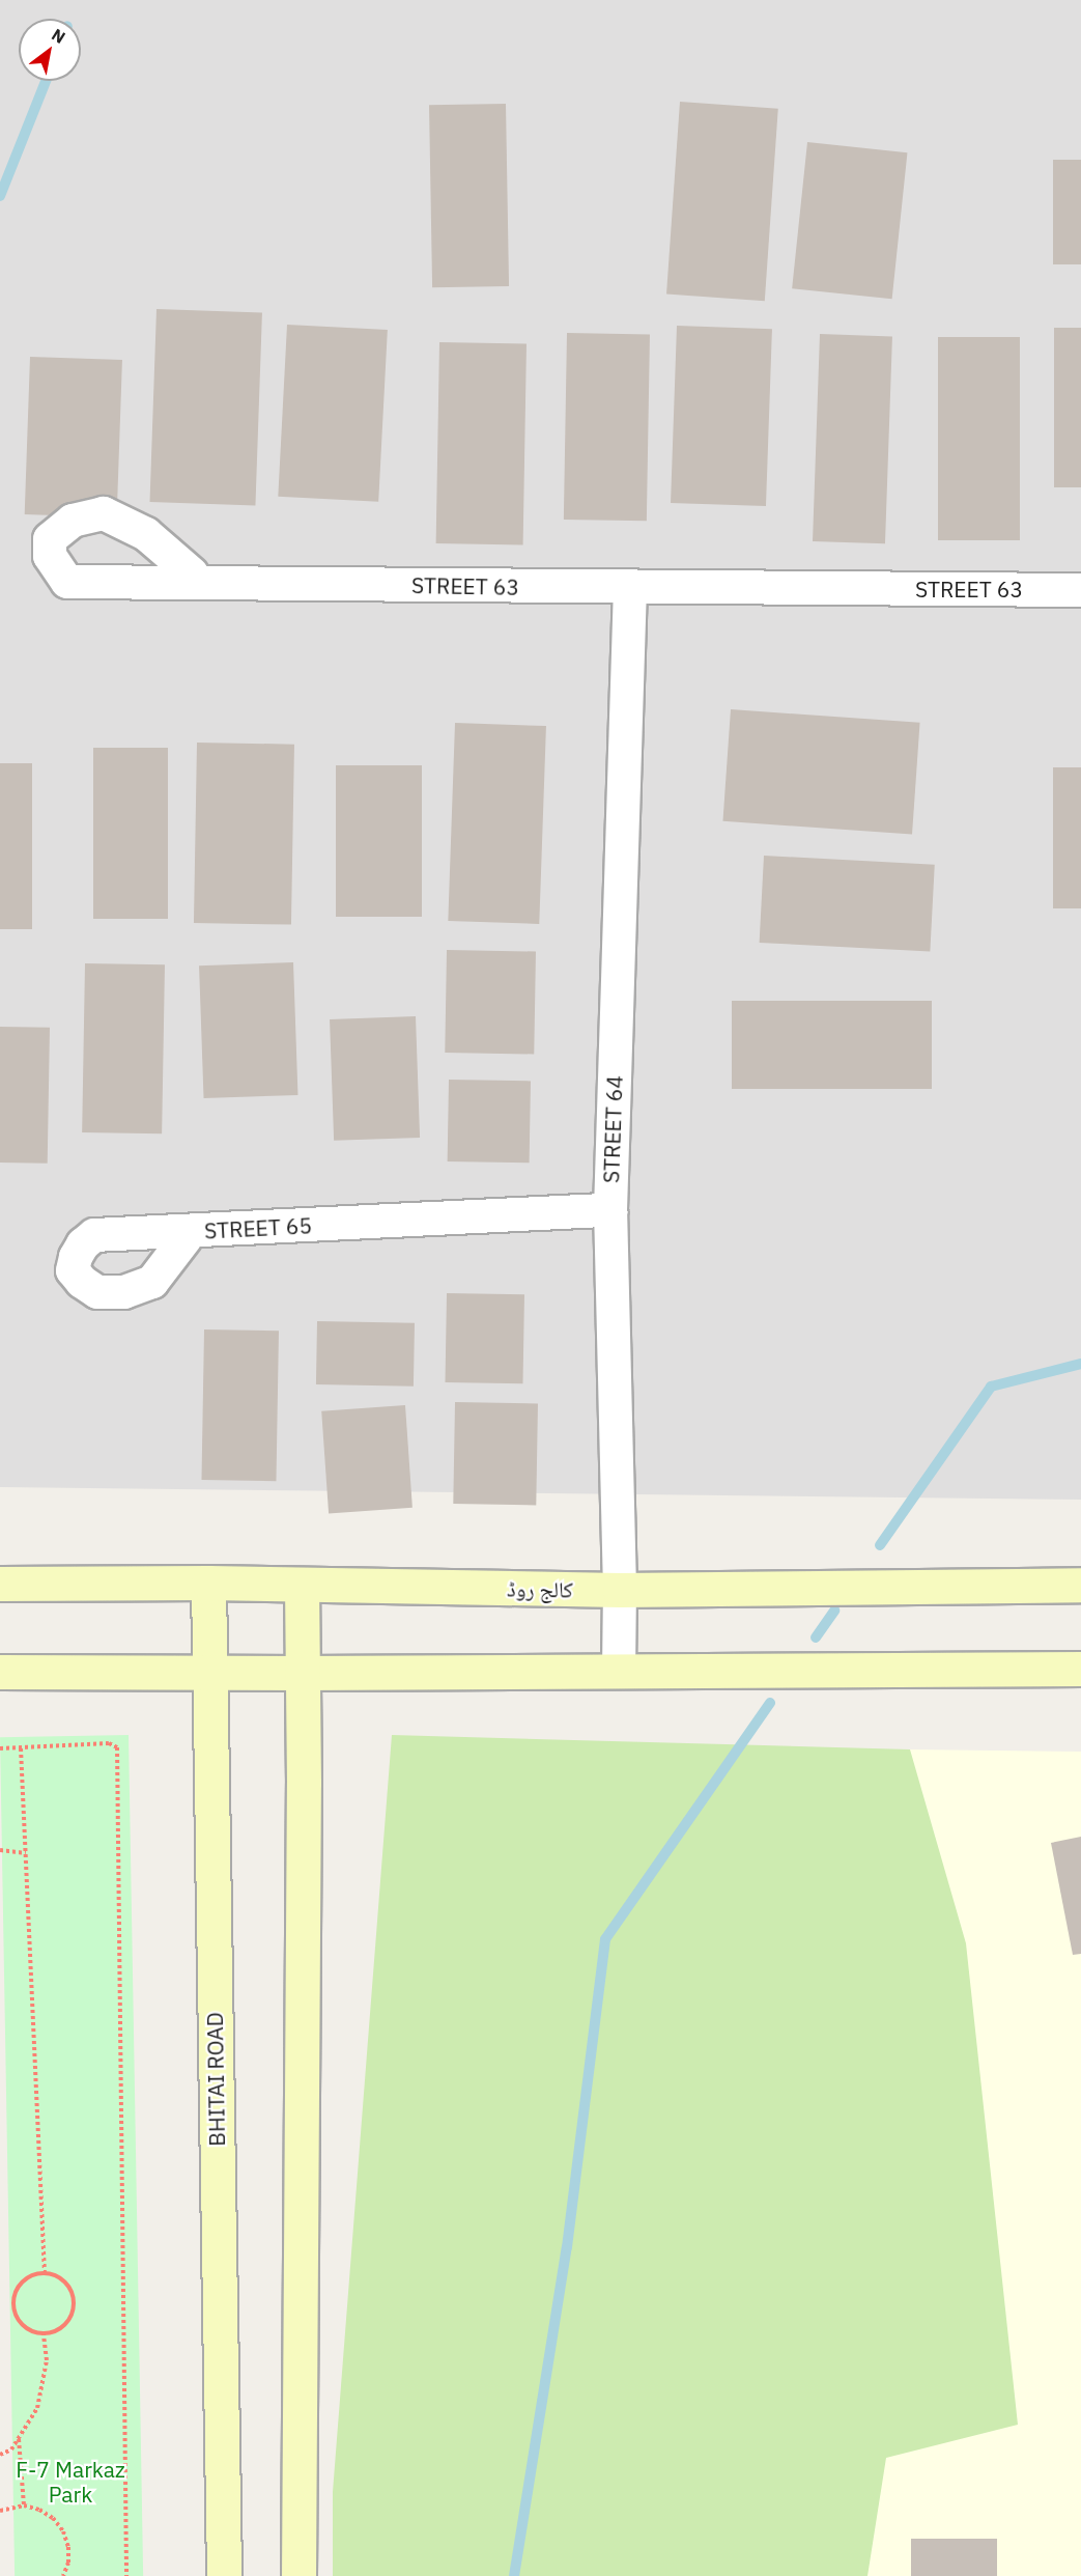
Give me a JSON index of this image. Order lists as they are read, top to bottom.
{
  "streets": {
    "street": [
      "STREET 63",
      "STREET 64",
      "STREET 65",
      "کالج روڈ",
      "BHITAI ROAD"
    ]
  },
  "crossings": [
    ["STREET 63", "STREET 64"],
    ["STREET 64", "STREET 65"],
    ["STREET 64", "کالج روڈ"],
    ["کالج روڈ", "BHITAI ROAD"]
  ],
  "parks": ["F-7 Markaz Park"],
  "north": "top right"
}
